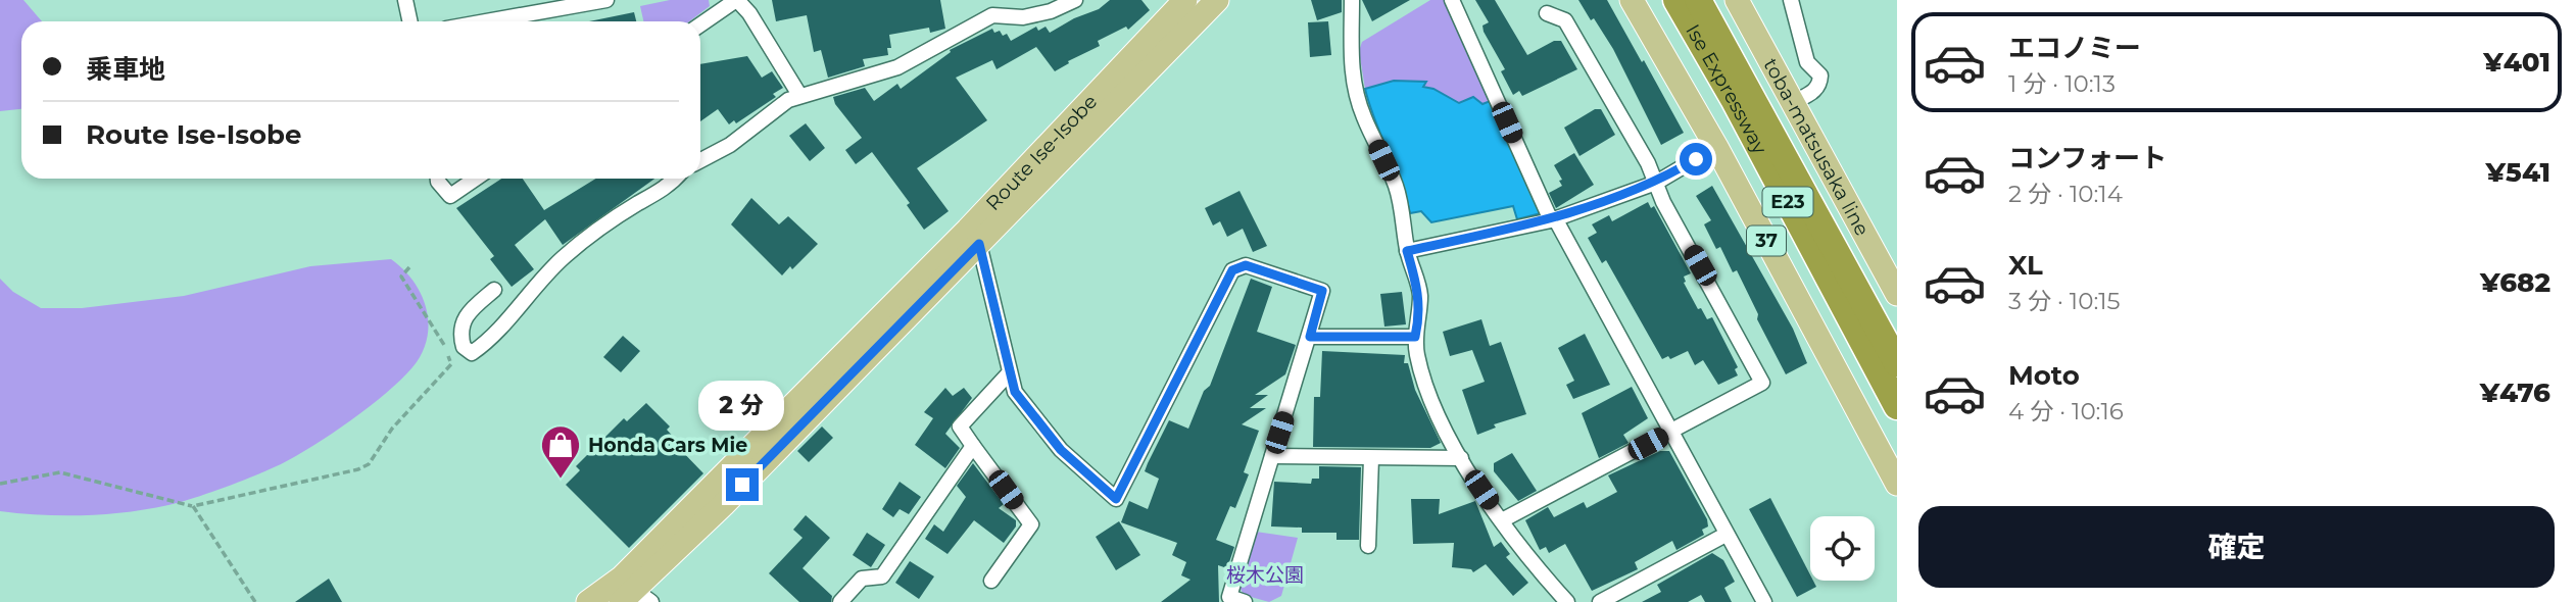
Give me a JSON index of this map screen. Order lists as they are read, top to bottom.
{
  "streets": {
    "highway": ["Ise Expressway", "E23"],
    "main road": ["toba-matsusaka line", "Route Ise-Isobe", "37"]
  },
  "parks": ["桜木公園"],
  "places": {
    "shop": ["Honda Cars Mie"]
  },
  "page": {
    "list": [
      {
        "name": "エコノミー",
        "note": "1 分 · 10:13",
        "value": "¥401"
      },
      {
        "name": "コンフォート",
        "note": "2 分 · 10:14",
        "value": "¥541"
      },
      {
        "name": "XL",
        "note": "3 分 · 10:15",
        "value": "¥682"
      },
      {
        "name": "Moto",
        "note": "4 分 · 10:16",
        "value": "¥476"
      }
    ],
    "banner": ["乗車地", "Route Ise-Isobe"],
    "bubble": "2 分",
    "buttons": "確定"
  }
}
